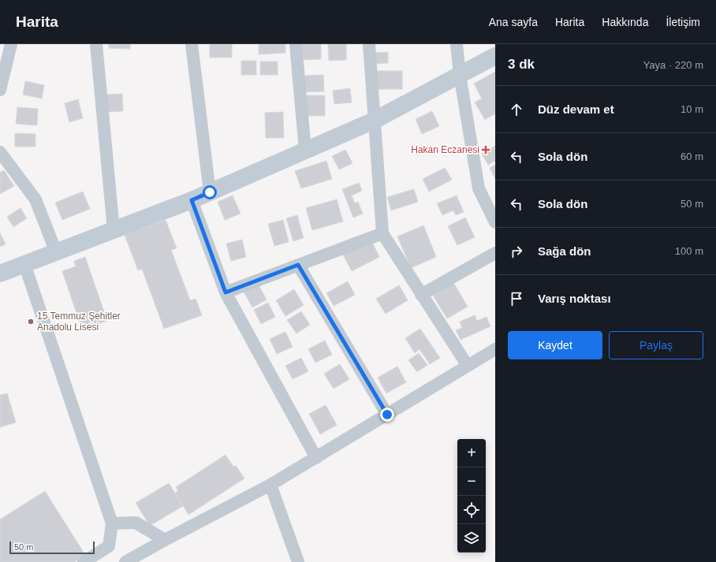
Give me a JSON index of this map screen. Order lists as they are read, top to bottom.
{
  "places": {
    "health": ["Hakan Eczanesi"],
    "other": ["15 Temmuz Şehitler Anadolu Lisesi"]
  },
  "scale_bar": "50 m",
  "page": {
    "header": "Harita",
    "nav": [
      "Ana sayfa",
      "Harita",
      "Hakkında",
      "İletişim"
    ],
    "heading": ["3 dk", "Yaya · 220 m"],
    "list": [
      ["Düz devam et", "10 m"],
      ["Sola dön", "60 m"],
      ["Sola dön", "50 m"],
      ["Sağa dön", "100 m"],
      "Varış noktası"
    ],
    "buttons": ["Kaydet", "Paylaş"],
    "map_buttons": ["+", "−"],
    "scale": "50 m"
  }
}
